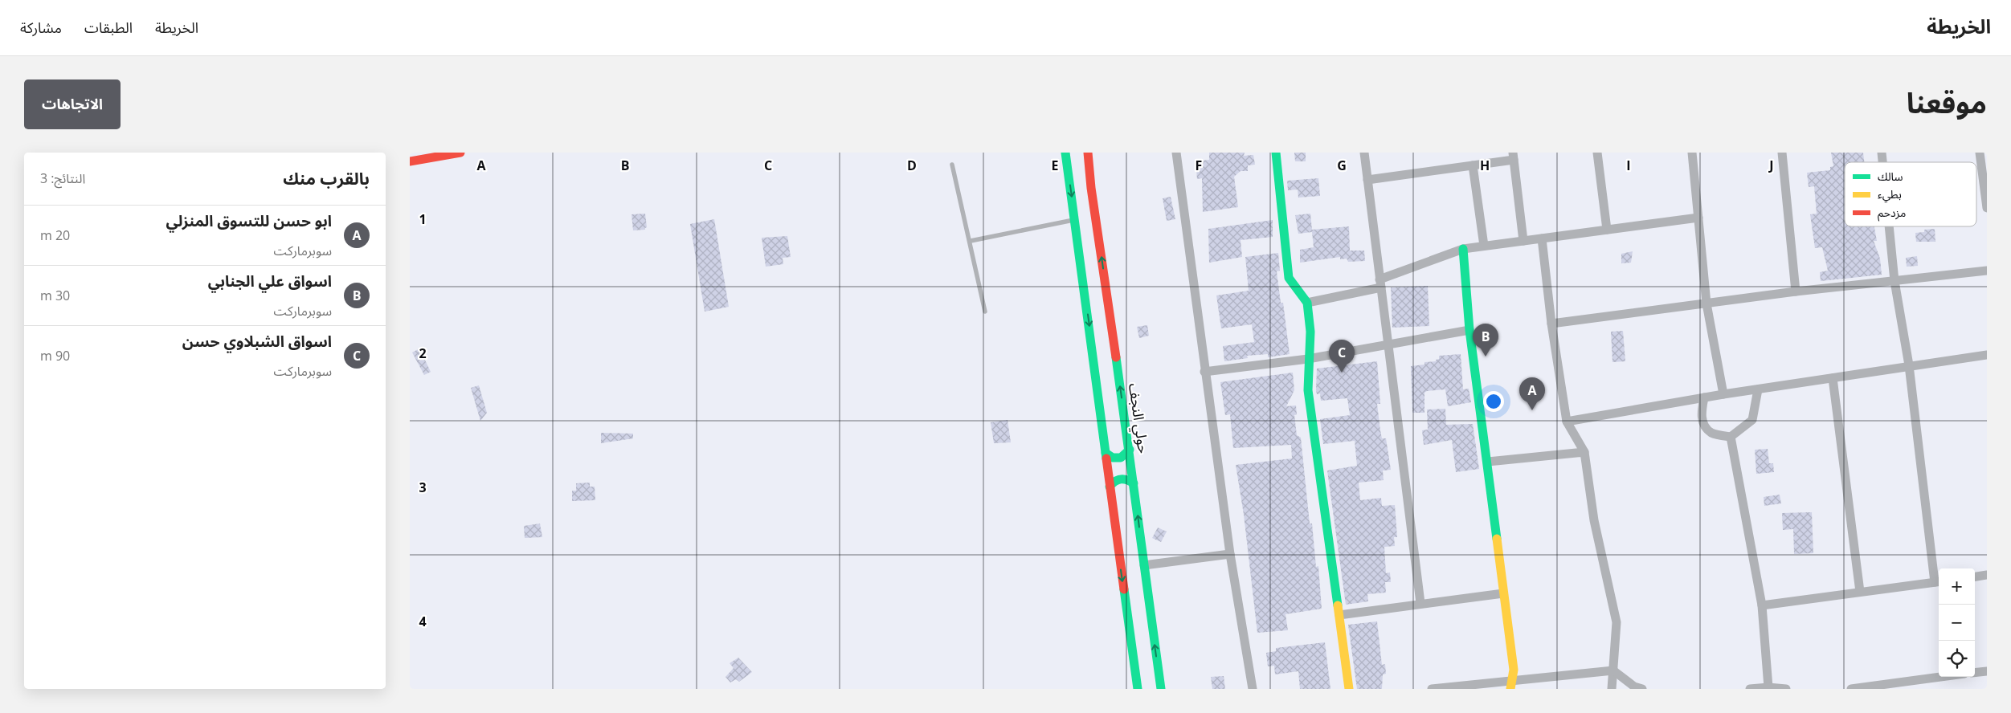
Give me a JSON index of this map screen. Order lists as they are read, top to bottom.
{
  "streets": {
    "main road": ["حولي النجف"]
  },
  "legend": ["سالك", "بطيء", "مزدحم"],
  "page": {
    "header": "الخريطة",
    "nav": ["الخريطة", "الطبقات", "مشاركة"],
    "title": "موقعنا",
    "buttons": "الاتجاهات",
    "heading": ["بالقرب منك", "النتائج: 3"],
    "list": [
      {
        "mark": "A",
        "name": "ابو حسن للتسوق المنزلي",
        "note": "سوبرماركت",
        "value": "20 m"
      },
      {
        "mark": "B",
        "name": "اسواق علي الجنابي",
        "note": "سوبرماركت",
        "value": "30 m"
      },
      {
        "mark": "C",
        "name": "اسواق الشبلاوي حسن",
        "note": "سوبرماركت",
        "value": "90 m"
      }
    ],
    "pins": ["B", "C", "A"],
    "map_buttons": ["+", "−"]
  },
  "grid": {
    "columns": [
      "A",
      "B",
      "C",
      "D",
      "E",
      "F",
      "G",
      "H",
      "I",
      "J"
    ],
    "rows": [
      "1",
      "2",
      "3",
      "4"
    ]
  }
}
